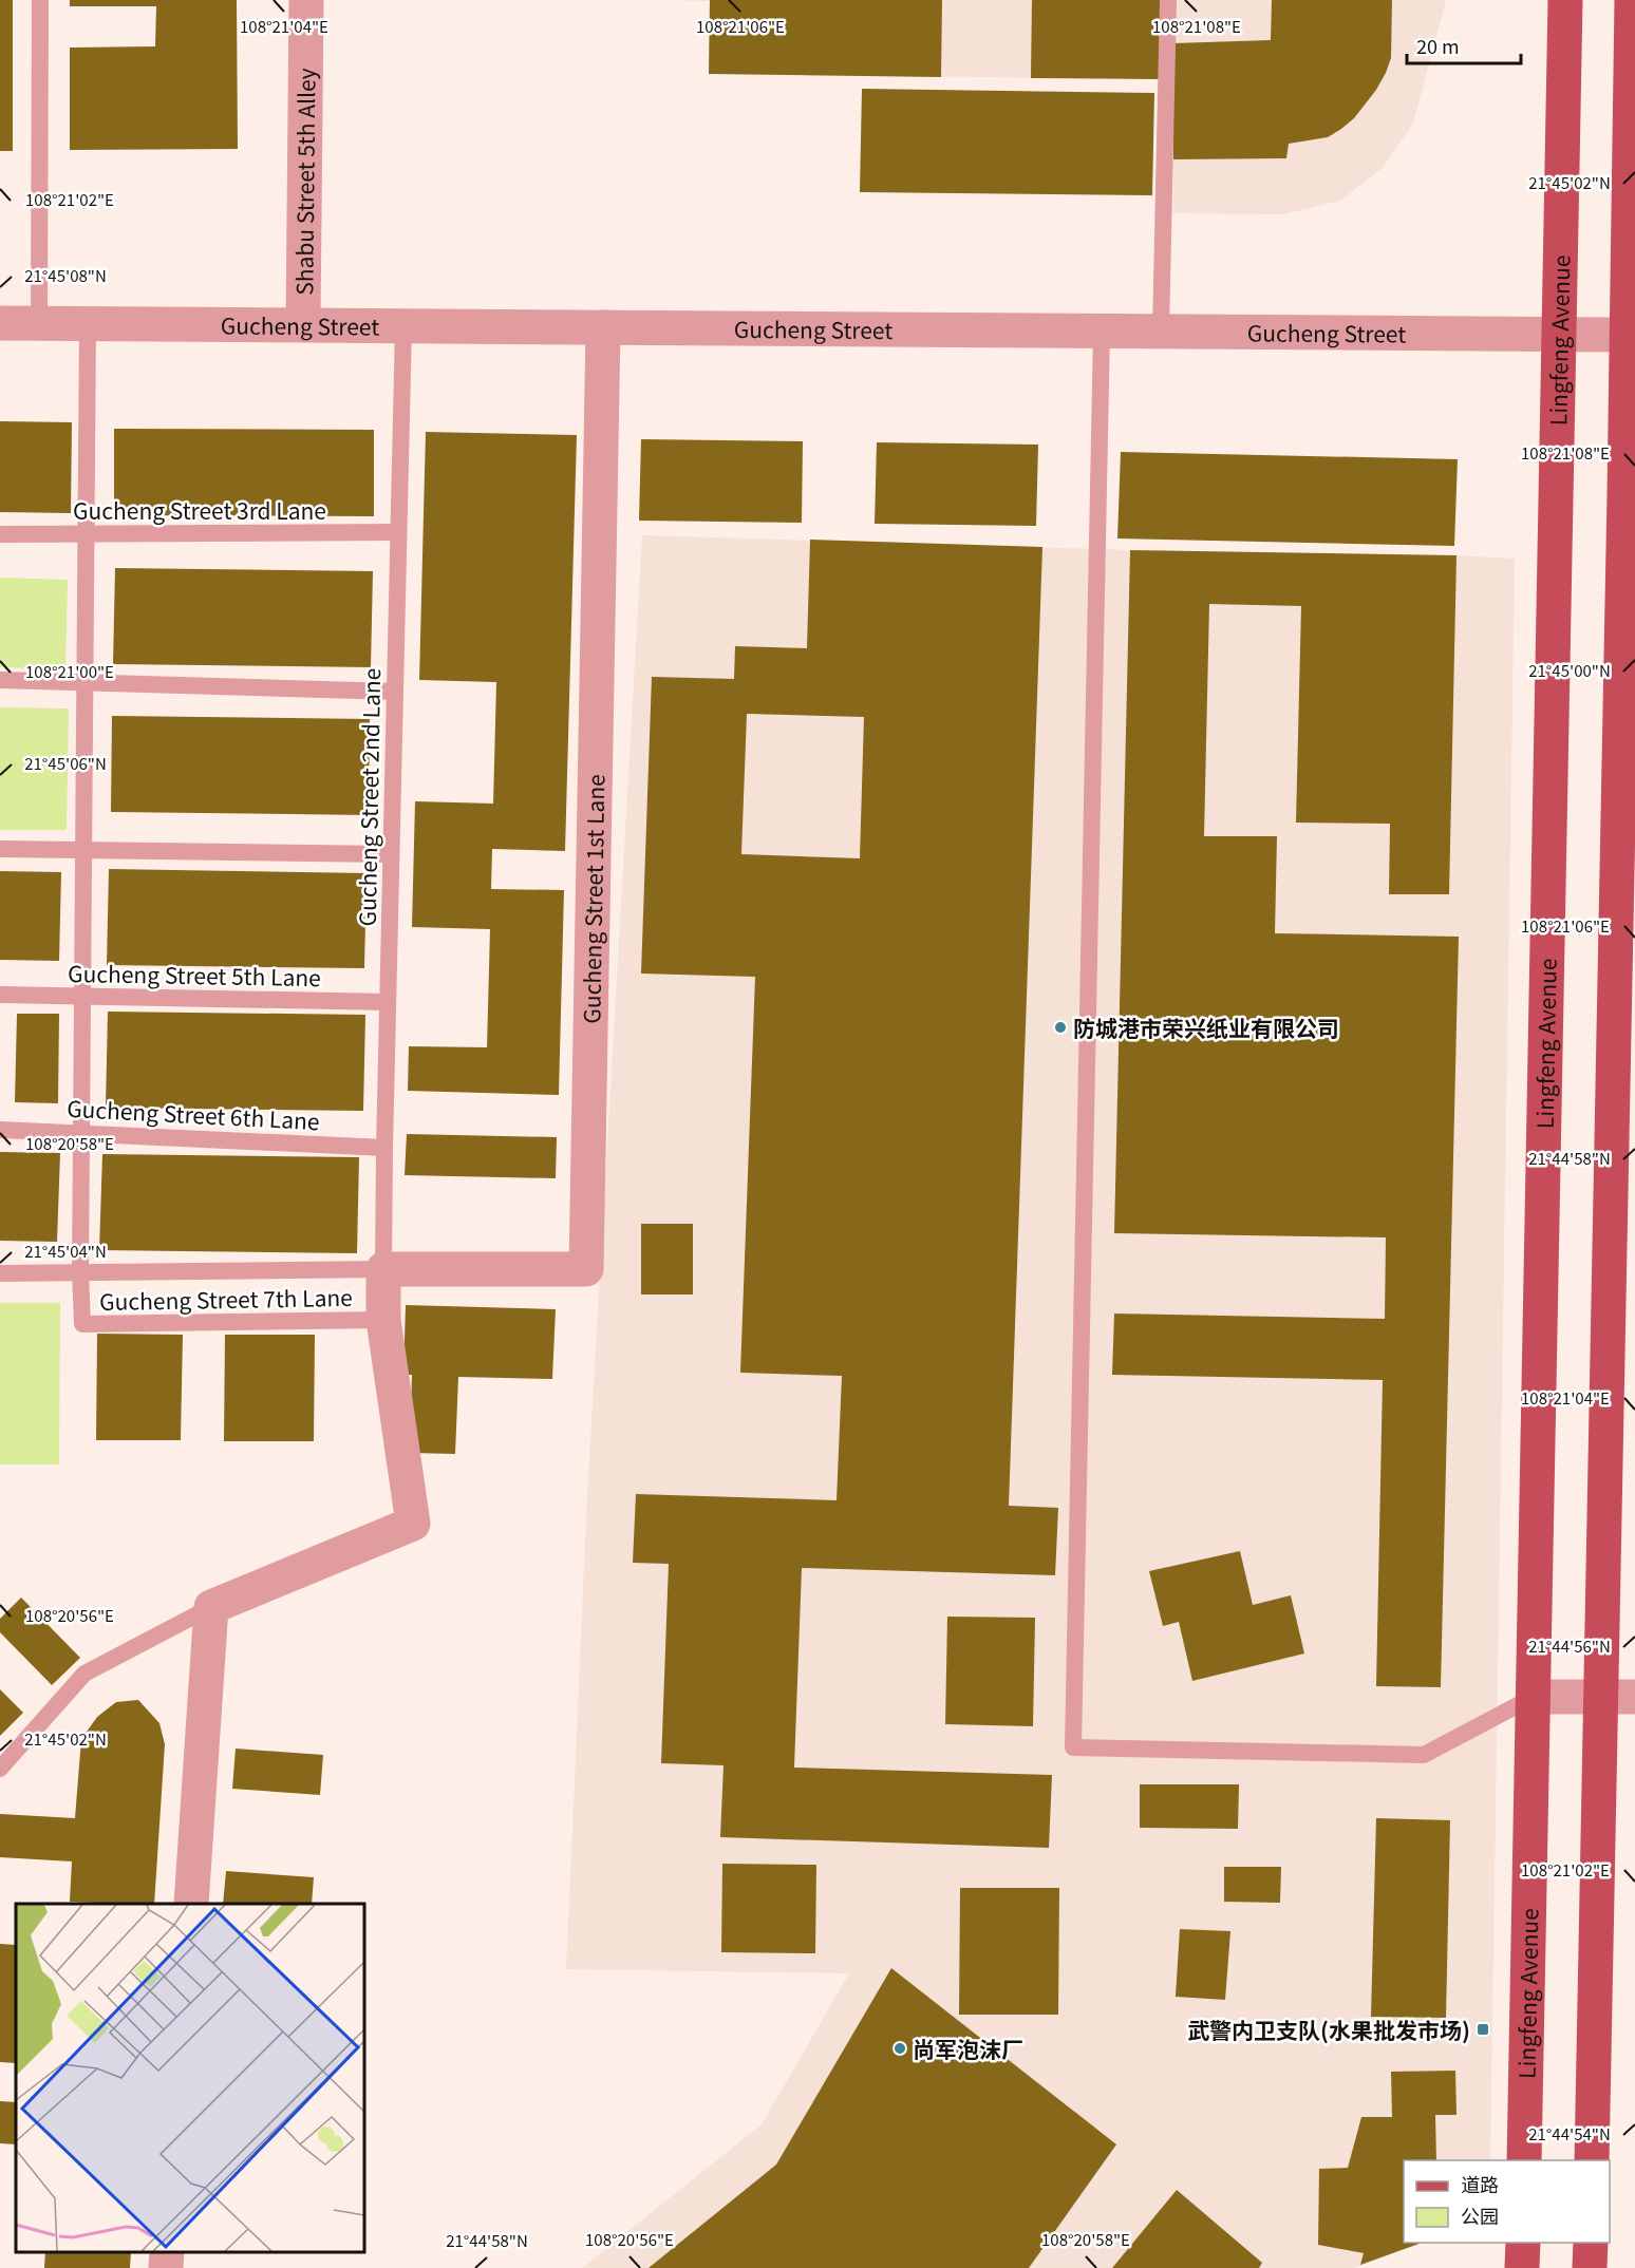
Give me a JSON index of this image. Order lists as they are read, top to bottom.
{
  "streets": {
    "main road": ["Lingfeng Avenue"],
    "street": ["Shabu Street 5th Alley", "Gucheng Street", "Gucheng Street 1st Lane"],
    "lane": [
      "Gucheng Street 3rd Lane",
      "Gucheng Street 2nd Lane",
      "Gucheng Street 5th Lane",
      "Gucheng Street 6th Lane",
      "Gucheng Street 7th Lane"
    ]
  },
  "crossings": [
    ["Shabu Street 5th Alley", "Gucheng Street"],
    ["Gucheng Street", "Lingfeng Avenue"],
    ["Gucheng Street", "Gucheng Street 2nd Lane"],
    ["Gucheng Street", "Gucheng Street 1st Lane"],
    ["Gucheng Street 3rd Lane", "Gucheng Street 2nd Lane"],
    ["Gucheng Street 2nd Lane", "Gucheng Street 1st Lane"],
    ["Gucheng Street 2nd Lane", "Gucheng Street 5th Lane"],
    ["Gucheng Street 2nd Lane", "Gucheng Street 6th Lane"],
    ["Gucheng Street 2nd Lane", "Gucheng Street 7th Lane"],
    ["Gucheng Street 1st Lane", "Gucheng Street 7th Lane"]
  ],
  "places": {
    "other": ["防城港市荣兴纸业有限公司", "尚军泡沫厂"],
    "transit": ["武警内卫支队(水果批发市场)"]
  },
  "legend": ["道路", "公园"],
  "scale_bar": "20 m",
  "coordinates": [
    "108°21'04\"E",
    "108°21'06\"E",
    "108°21'08\"E",
    "21°45'02\"N",
    "108°21'02\"E",
    "21°45'08\"N",
    "21°45'00\"N",
    "108°21'00\"E",
    "21°45'06\"N",
    "108°20'58\"E",
    "21°44'58\"N",
    "21°45'04\"N",
    "108°20'56\"E",
    "21°44'56\"N",
    "21°44'54\"N"
  ]
}
